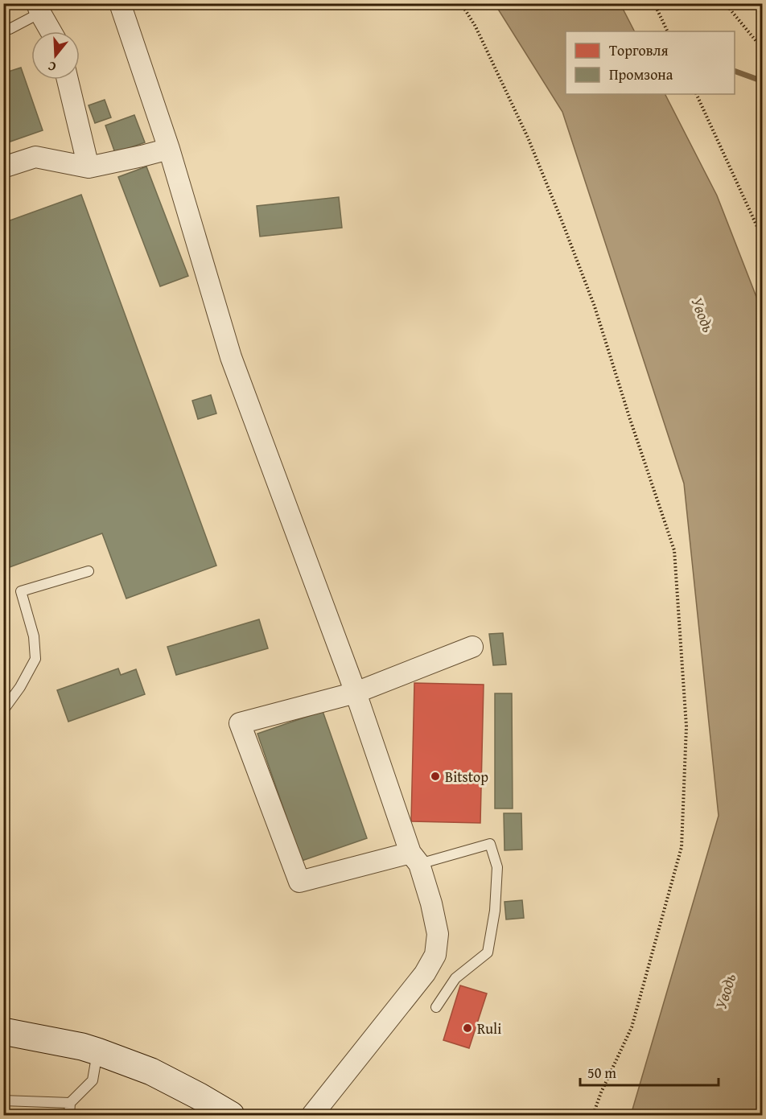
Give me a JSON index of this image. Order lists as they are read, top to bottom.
{
  "water": ["Уводь"],
  "places": ["Bitstop", "Ruli"],
  "legend": ["Торговля", "Промзона"],
  "scale_bar": "50 m",
  "north": "bottom"
}
